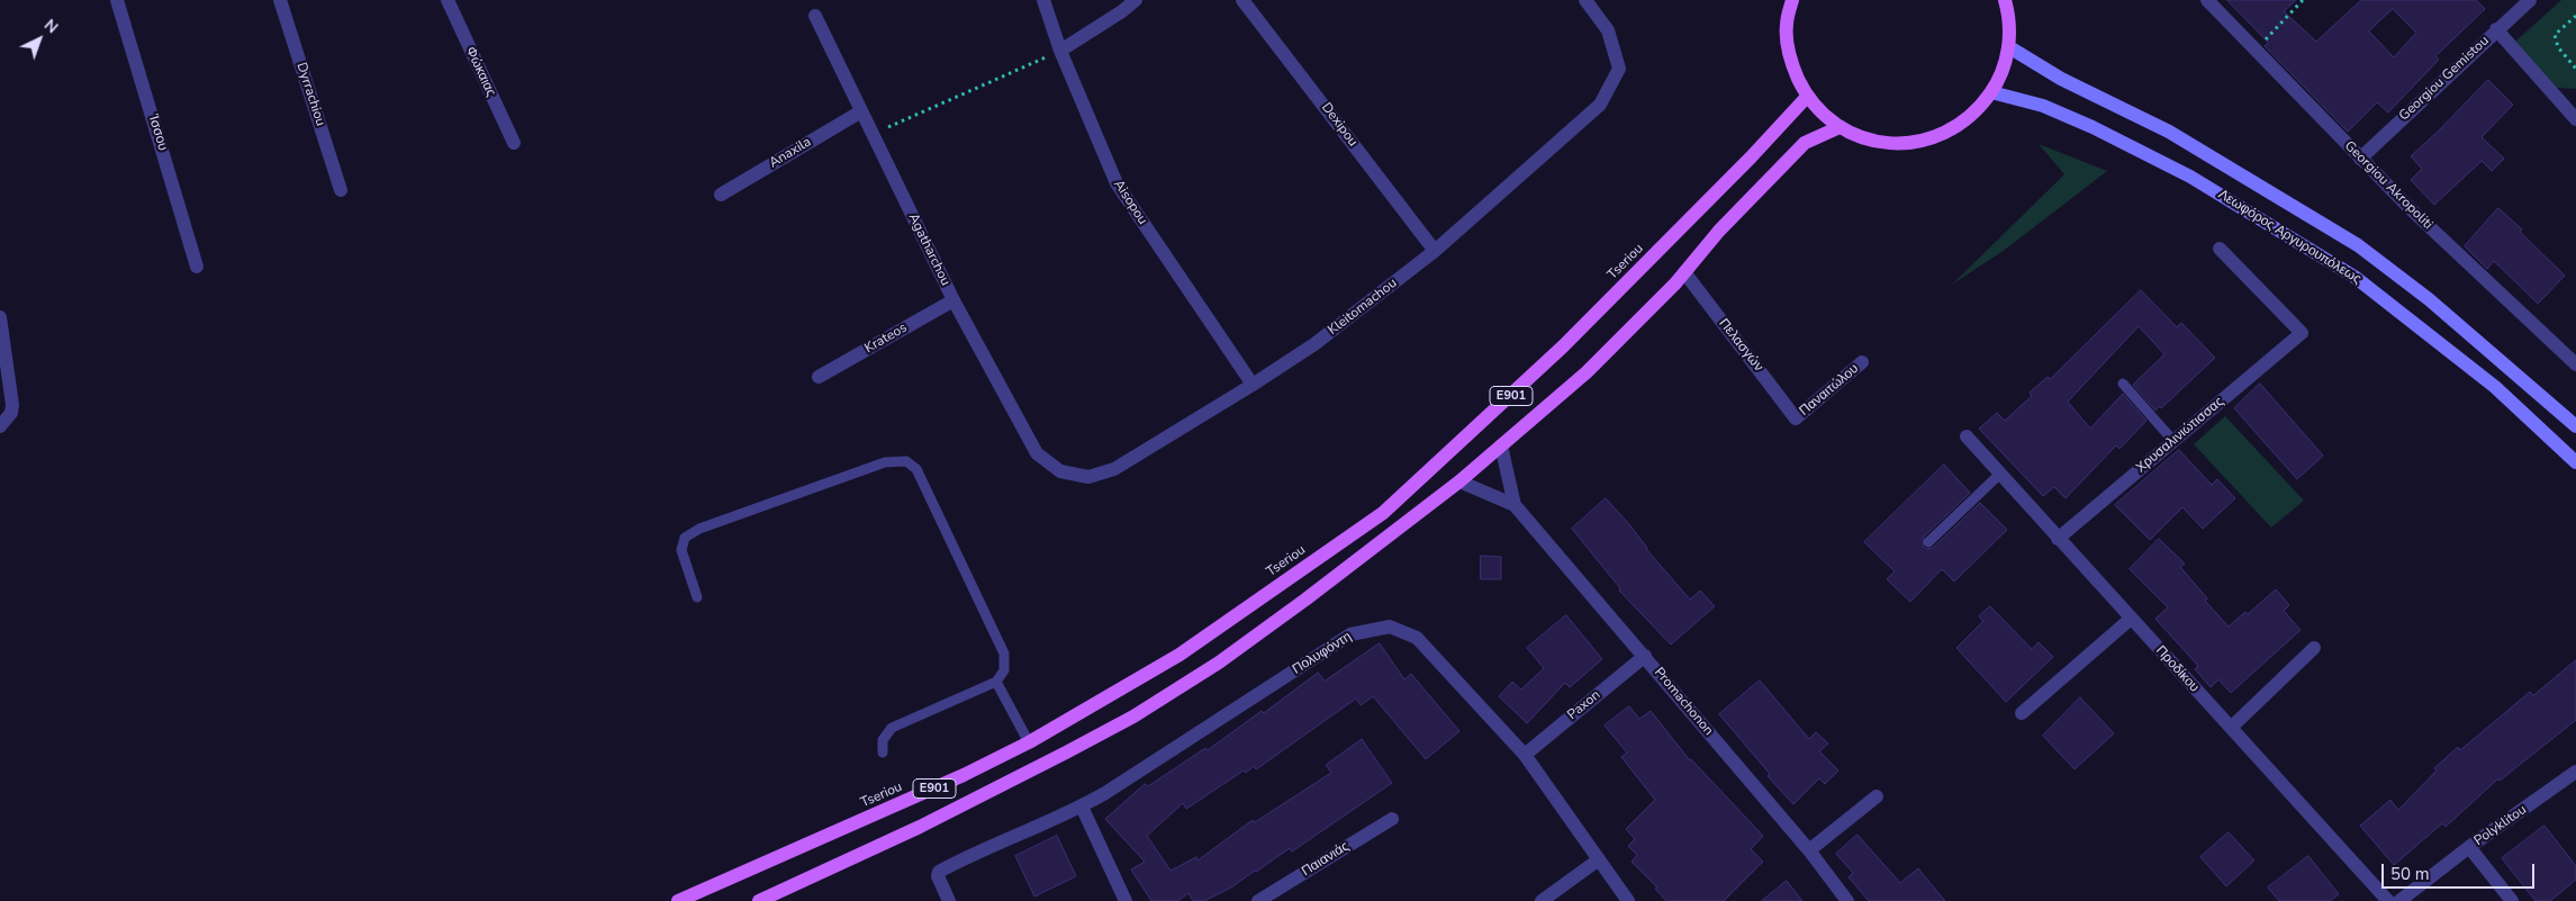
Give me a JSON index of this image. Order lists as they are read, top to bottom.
{
  "streets": {
    "main road": ["Λεωφόρος Αργυρουπόλεως", "Tseriou", "E901"],
    "street": [
      "Φώκαιας",
      "Georgiou Gemistou",
      "Dyrrachiou",
      "Dexipou",
      "Ίσσου",
      "Anaxila",
      "Georgiou Akropoliti",
      "Aisopou",
      "Agatharchou",
      "Kleitomachou",
      "Krateos",
      "Πελασγών",
      "Παναιτώλου",
      "Χρυσαλινιώτισσας",
      "Πολυφόντη",
      "Προδίκου",
      "Promachonon",
      "Paxon",
      "Polyklitou",
      "Παιανιάς"
    ]
  },
  "crossings": [
    ["Georgiou Gemistou", "Georgiou Akropoliti"],
    ["Dexipou", "Kleitomachou"],
    ["Anaxila", "Agatharchou"],
    ["Aisopou", "Kleitomachou"],
    ["Agatharchou", "Kleitomachou"],
    ["Agatharchou", "Krateos"],
    ["Πελασγών", "Παναιτώλου"],
    ["Πελασγών", "E901"],
    ["E901", "Promachonon"],
    ["Χρυσαλινιώτισσας", "Προδίκου"],
    ["Πολυφόντη", "Paxon"],
    ["Promachonon", "Paxon"]
  ],
  "scale_bar": "50 m",
  "north": "top right"
}
